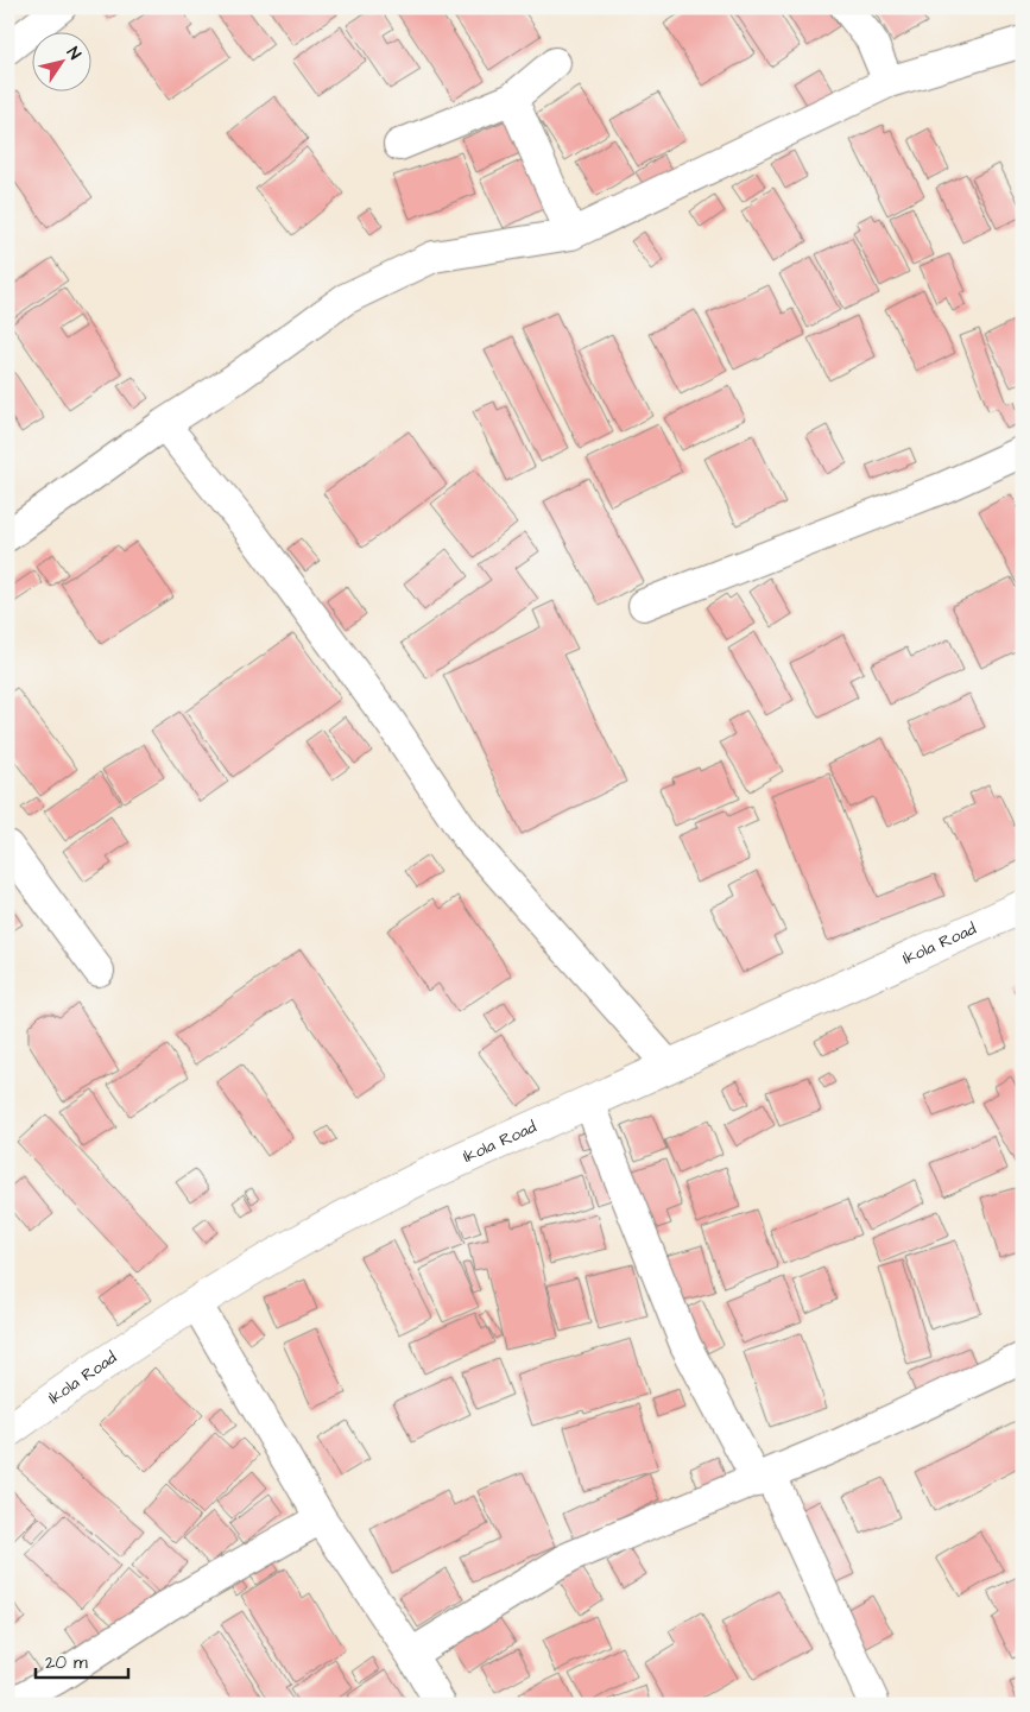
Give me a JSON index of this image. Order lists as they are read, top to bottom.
{
  "streets": {
    "street": ["Ikola Road"]
  },
  "scale_bar": "20 m",
  "north": "top right"
}
